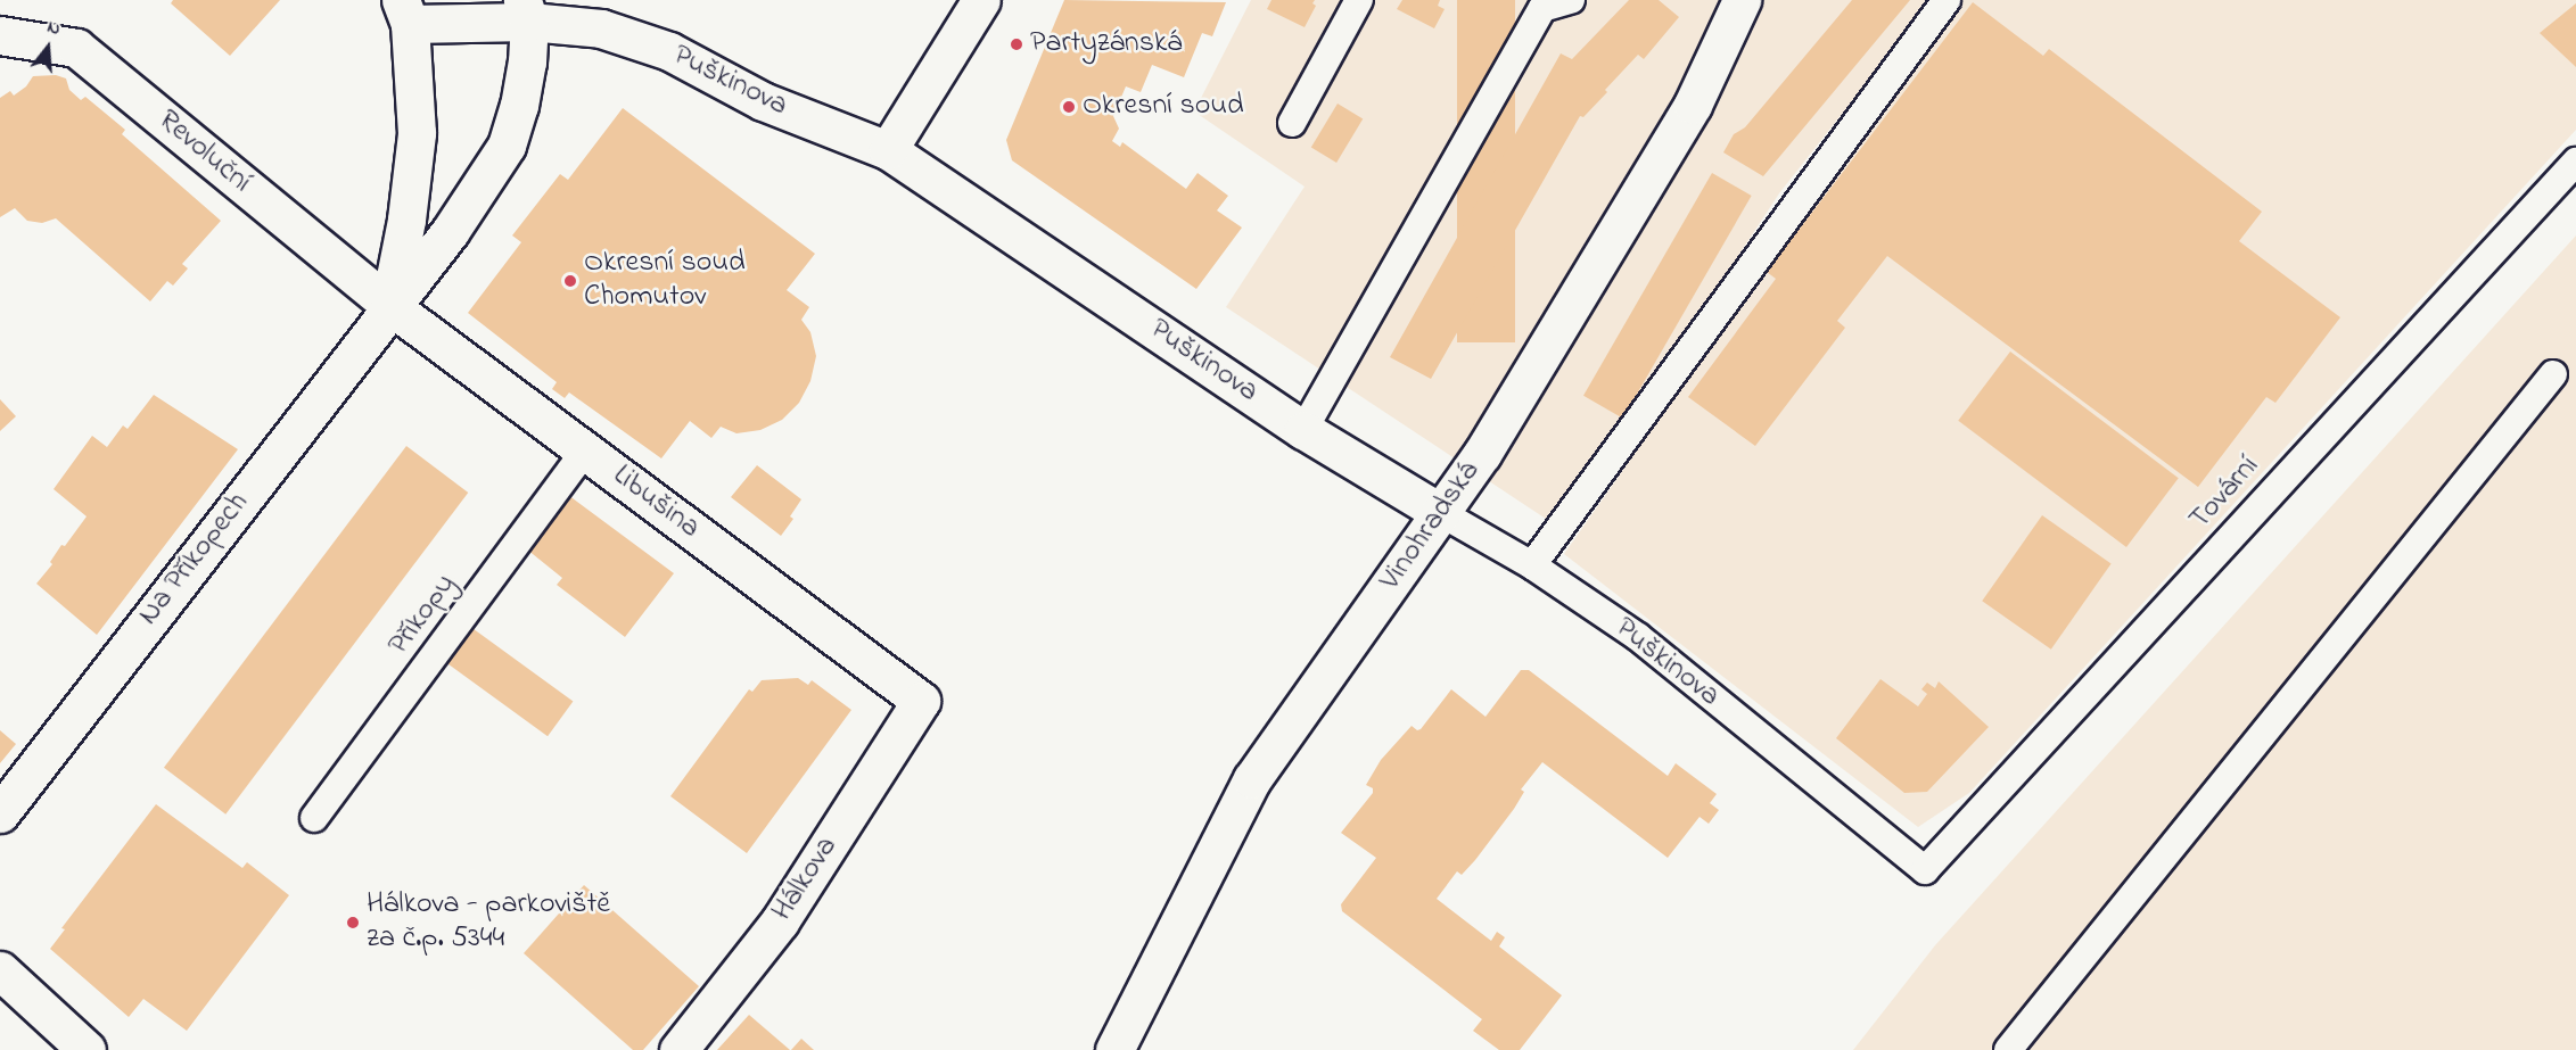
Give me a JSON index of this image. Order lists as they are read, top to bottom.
{
  "streets": {
    "street": [
      "Puškinova",
      "Revoluční",
      "Libušina",
      "Vinohradská",
      "Na Příkopech",
      "Hálkova"
    ],
    "lane": ["Tovární", "Příkopy"]
  },
  "crossings": [
    ["Puškinova", "Tovární"],
    ["Puškinova", "Vinohradská"],
    ["Puškinova", "Na Příkopech"],
    ["Revoluční", "Libušina"],
    ["Revoluční", "Na Příkopech"],
    ["Libušina", "Na Příkopech"],
    ["Libušina", "Příkopy"],
    ["Libušina", "Hálkova"]
  ],
  "places": [
    "Partyzánská",
    "Okresní soud",
    "Okresní soud Chomutov",
    "Hálkova - parkoviště za č.p. 5344"
  ],
  "north": "top"
}
